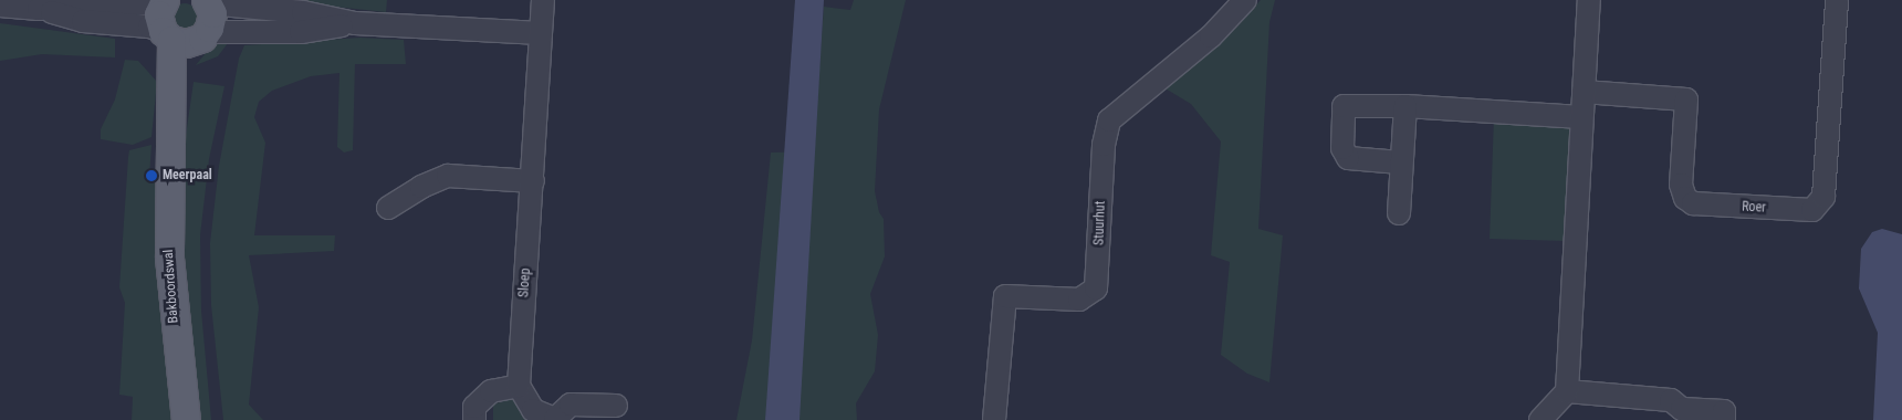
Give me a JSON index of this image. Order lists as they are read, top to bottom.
{
  "streets": {
    "main road": ["Bakboordswal"],
    "street": ["Roer", "Stuurhut", "Sloep"]
  },
  "places": ["Meerpaal"]
}
